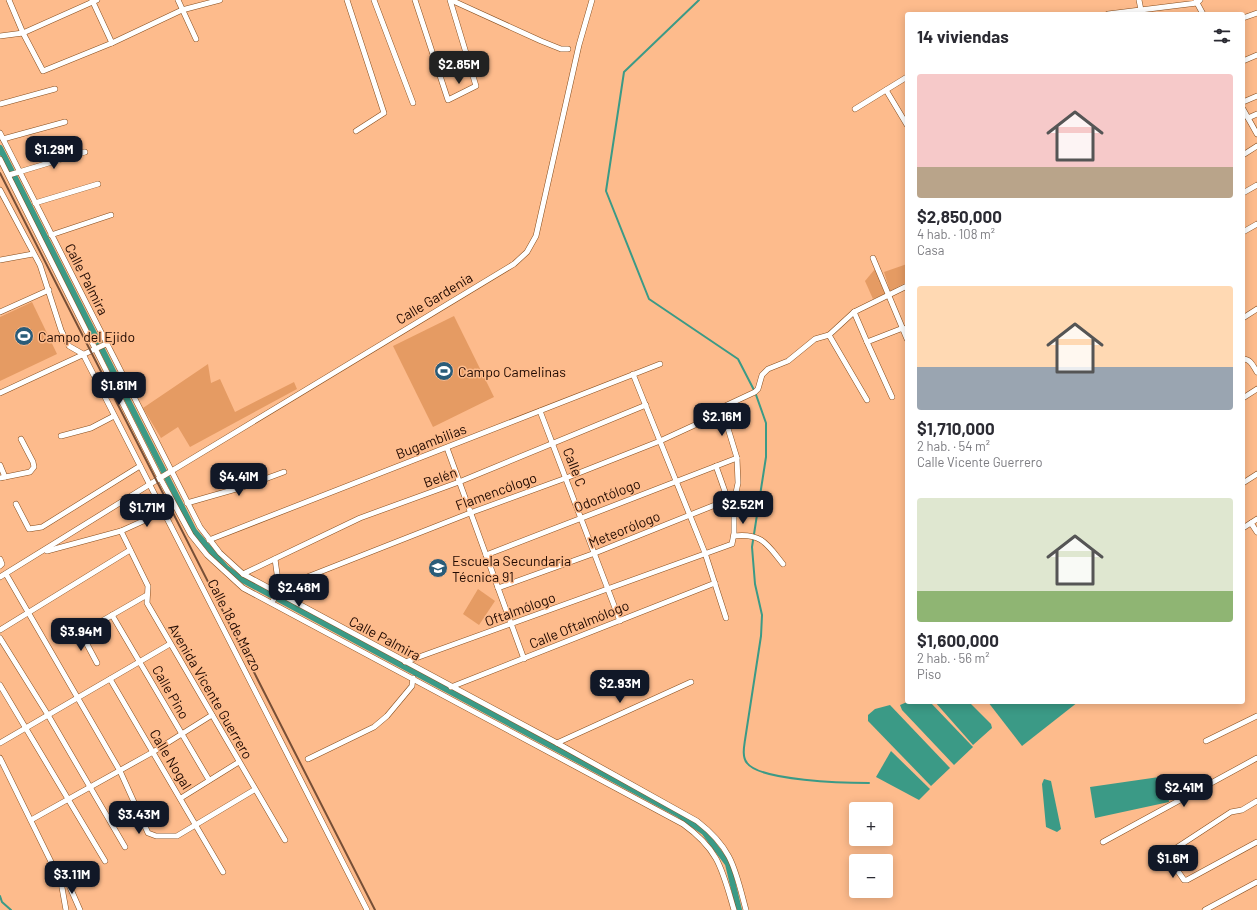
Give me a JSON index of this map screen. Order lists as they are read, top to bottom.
{
  "streets": {
    "street": [
      "Calle Palmira",
      "Calle Gardenia",
      "Bugambilias",
      "Calle C",
      "Belén",
      "Flamencólogo",
      "Odontólogo",
      "Meteorólogo",
      "Oftalmólogo",
      "Calle Oftalmólogo",
      "Calle 18 de Marzo",
      "Avenida Vicente Guerrero",
      "Calle Pino",
      "Calle Nogal"
    ]
  },
  "crossings": [
    ["Calle Palmira", "Calle Gardenia"],
    ["Calle Palmira", "Bugambilias"],
    ["Calle Palmira", "Belén"],
    ["Calle Palmira", "Flamencólogo"],
    ["Calle Palmira", "Oftalmólogo"],
    ["Calle Palmira", "Calle Oftalmólogo"],
    ["Calle Gardenia", "Calle 18 de Marzo"],
    ["Bugambilias", "Calle C"],
    ["Calle C", "Belén"],
    ["Calle C", "Flamencólogo"],
    ["Calle C", "Odontólogo"],
    ["Calle C", "Meteorólogo"],
    ["Calle C", "Oftalmólogo"],
    ["Calle C", "Calle Oftalmólogo"]
  ],
  "places": {
    "sports": ["Campo del Ejido", "Campo Camelinas"],
    "school or university": ["Escuela Secundaria Técnica 91"]
  },
  "page": {
    "heading": "14 viviendas",
    "price": [
      "$2.85M",
      "$1.29M",
      "$1.81M",
      "$2.16M",
      "$4.41M",
      "$2.52M",
      "$1.71M",
      "$2.48M",
      "$3.94M",
      "$2.93M",
      "$2.41M",
      "$3.43M",
      "$1.6M",
      "$3.11M"
    ],
    "list": [
      {
        "name": "$2,850,000",
        "note": "4 hab. · 108 m² · Casa"
      },
      {
        "name": "$1,710,000",
        "note": "2 hab. · 54 m² · Calle Vicente Guerrero"
      },
      {
        "name": "$1,600,000",
        "note": "2 hab. · 56 m² · Piso"
      }
    ],
    "map_buttons": ["+", "−"]
  }
}
